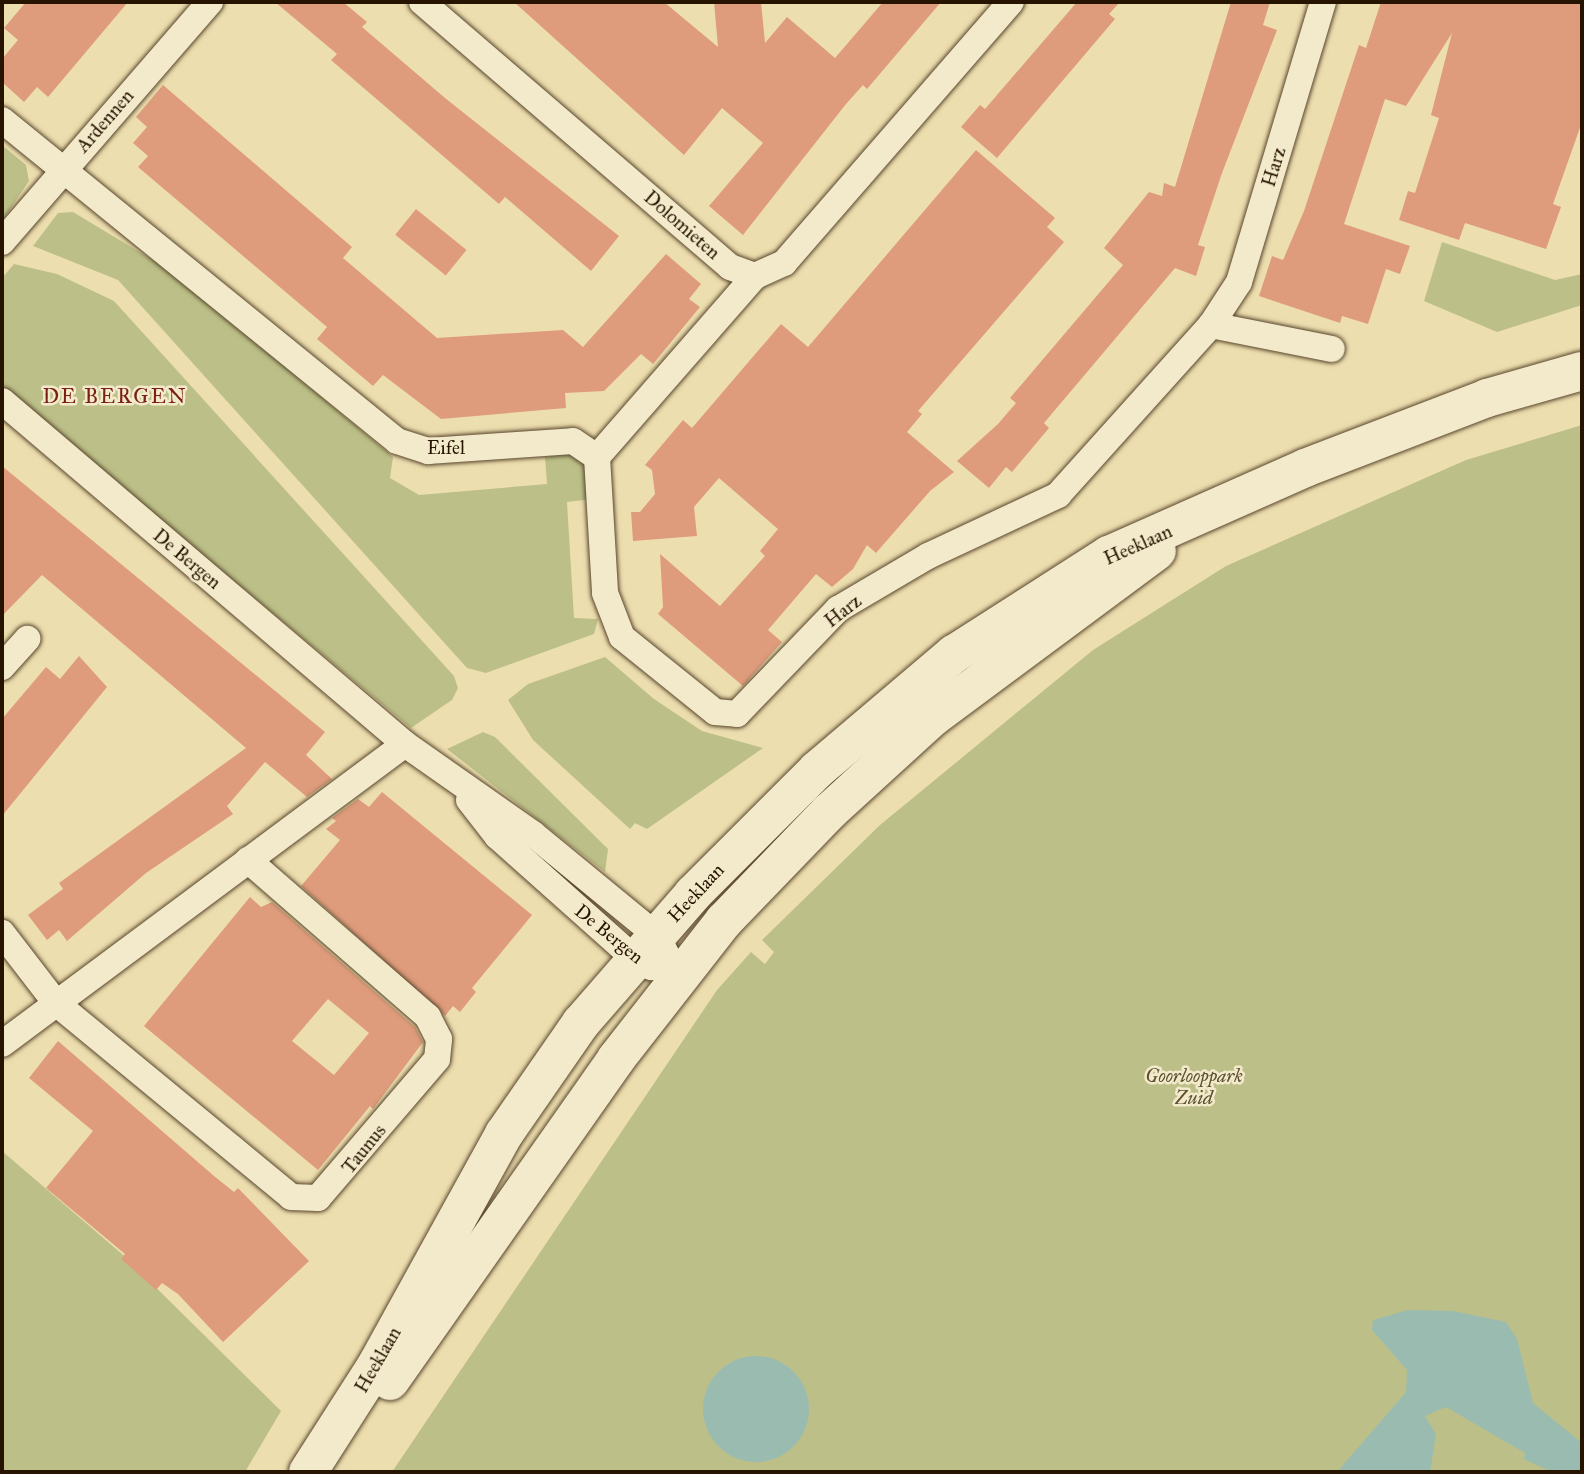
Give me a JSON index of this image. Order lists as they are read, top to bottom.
{
  "streets": {
    "main road": ["Heeklaan"],
    "street": [
      "Ardennen",
      "Harz",
      "Dolomieten",
      "Eifel",
      "De Bergen",
      "Taunus"
    ]
  },
  "crossings": [
    ["Ardennen", "Eifel"],
    ["Harz", "Eifel"],
    ["Heeklaan", "De Bergen"]
  ],
  "districts": ["DE BERGEN"],
  "parks": ["Goorlooppark Zuid"]
}
